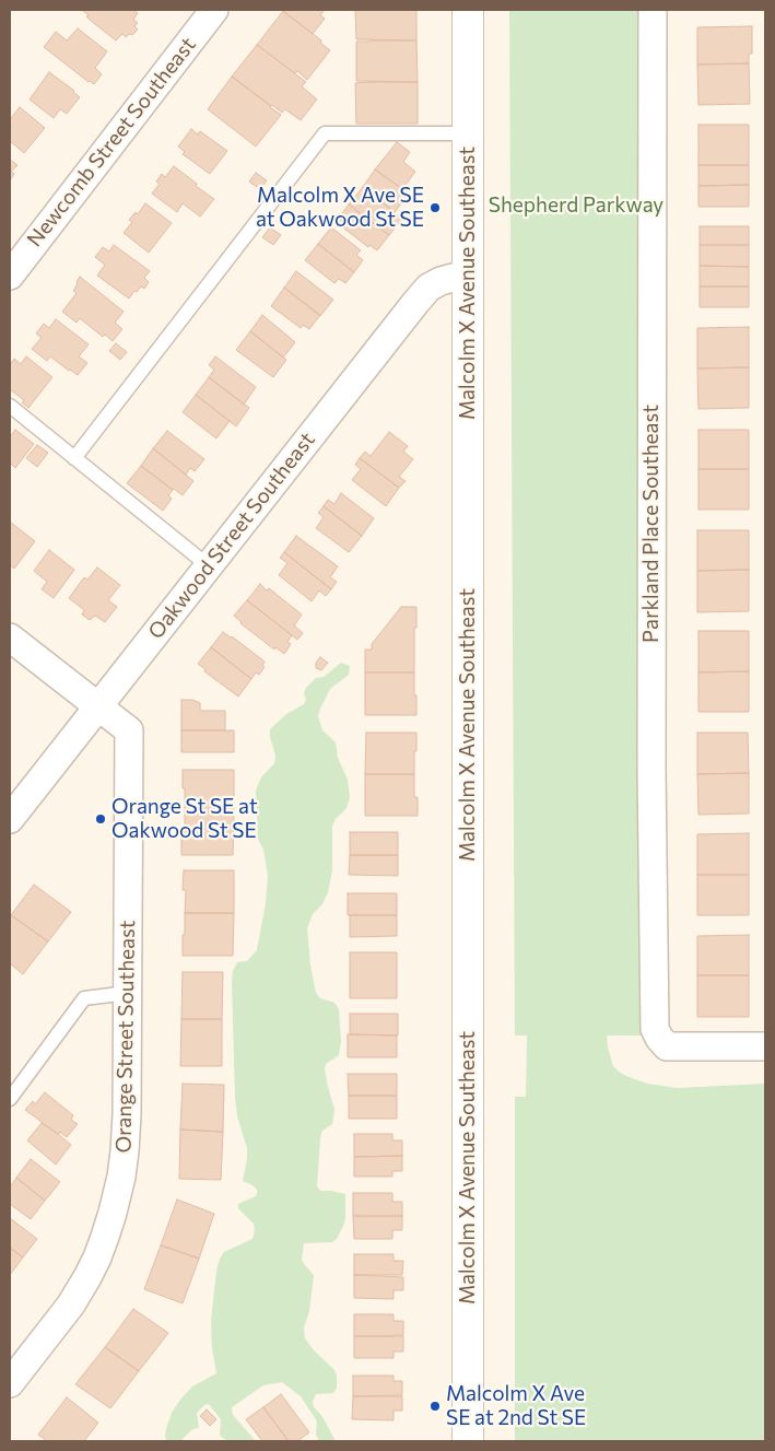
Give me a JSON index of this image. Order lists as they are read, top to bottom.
{
  "streets": {
    "main road": ["Malcolm X Avenue Southeast"],
    "street": [
      "Newcomb Street Southeast",
      "Parkland Place Southeast",
      "Oakwood Street Southeast",
      "Orange Street Southeast"
    ]
  },
  "crossings": [
    ["Malcolm X Avenue Southeast", "Oakwood Street Southeast"],
    ["Oakwood Street Southeast", "Orange Street Southeast"]
  ],
  "parks": ["Shepherd Parkway"],
  "places": ["Malcolm X Ave SE at Oakwood St SE", "Orange St SE at Oakwood St SE", "Malcolm X Ave SE at 2nd St SE"]
}
